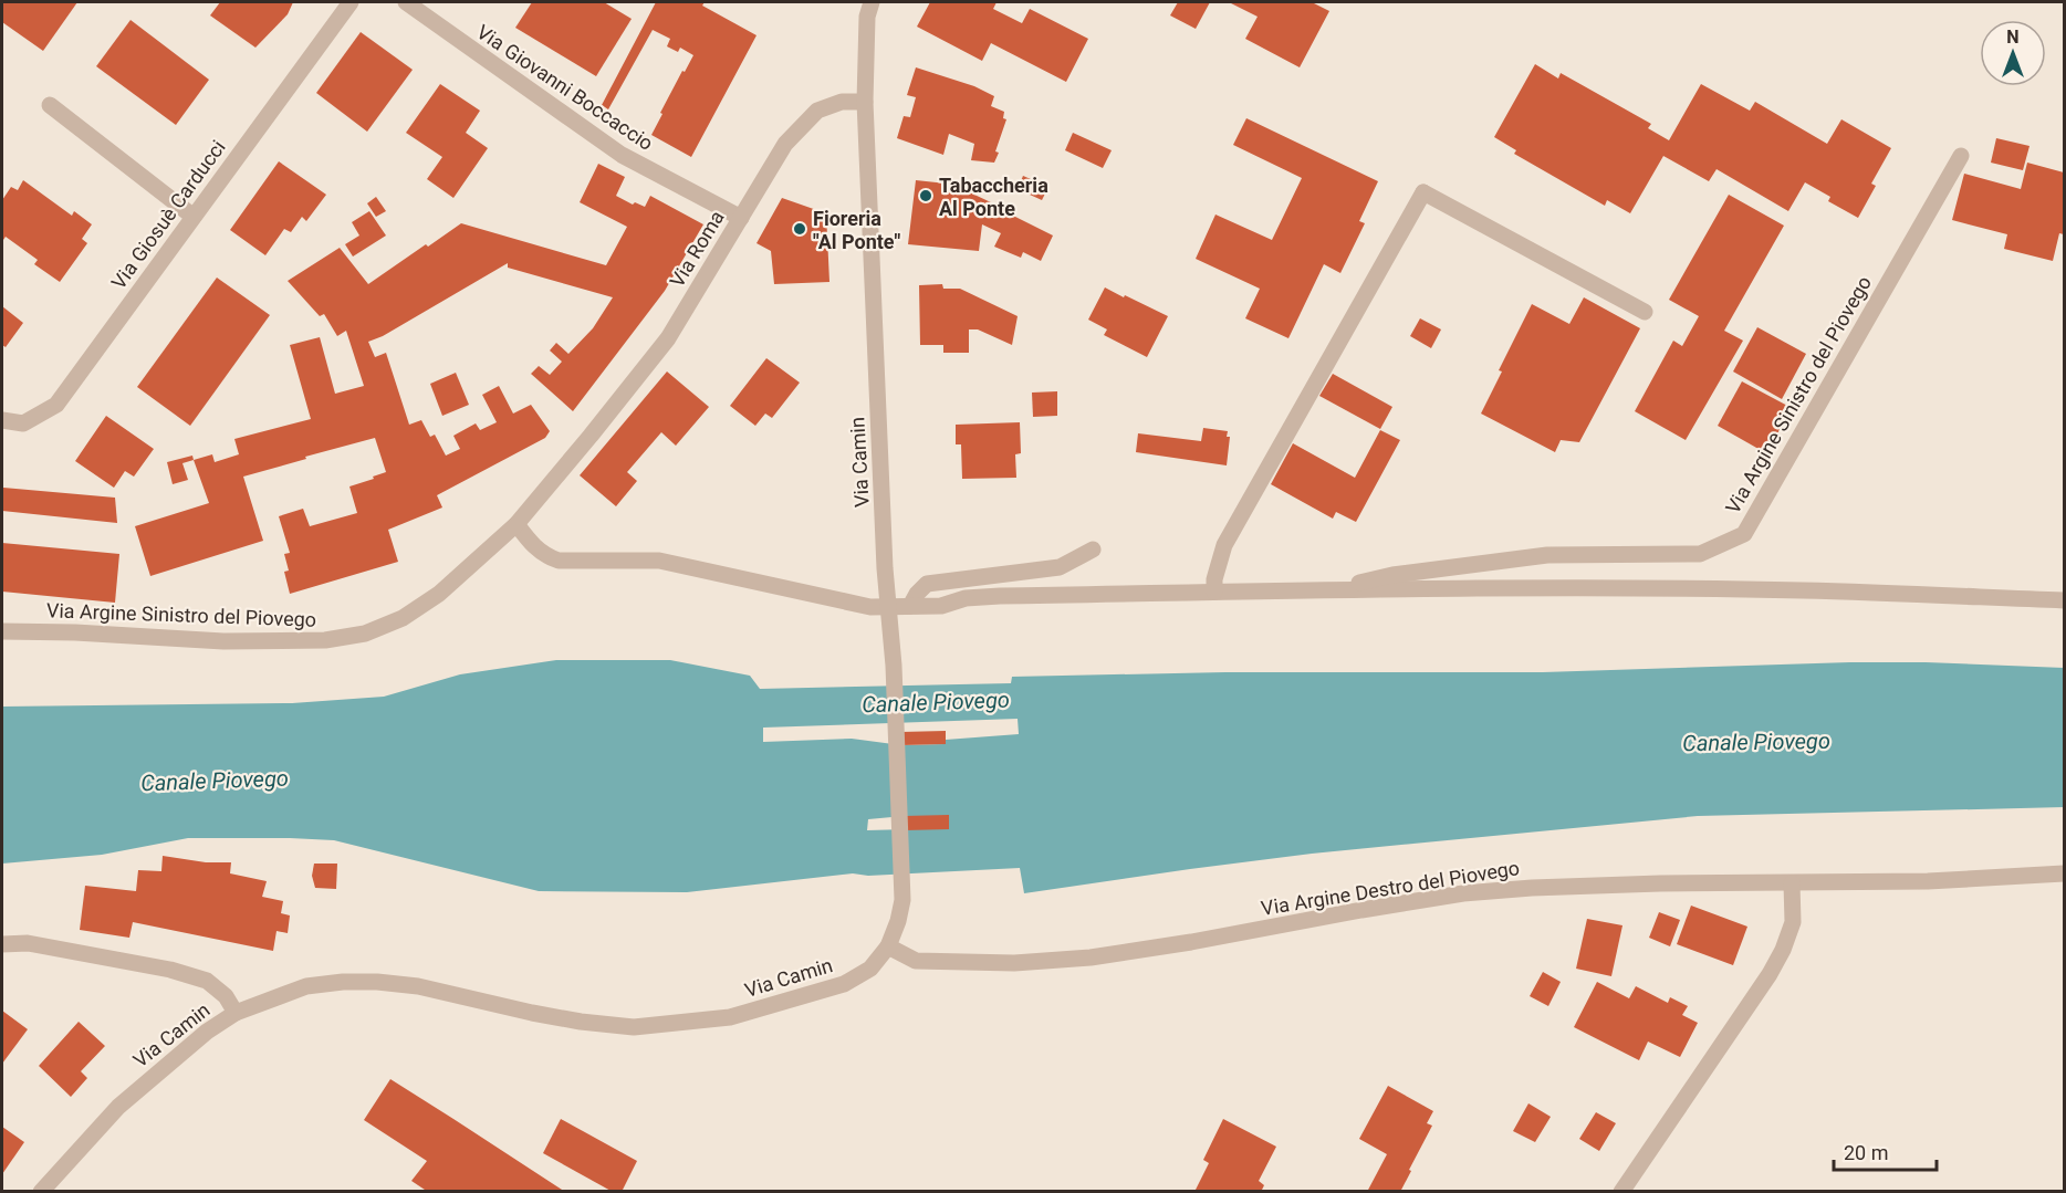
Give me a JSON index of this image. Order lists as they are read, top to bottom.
{
  "streets": {
    "street": [
      "Via Giovanni Boccaccio",
      "Via Giosuè Carducci",
      "Via Roma",
      "Via Argine Sinistro del Piovego",
      "Via Camin",
      "Via Argine Destro del Piovego"
    ]
  },
  "crossings": [
    ["Via Giovanni Boccaccio", "Via Roma"],
    ["Via Roma", "Via Argine Sinistro del Piovego"],
    ["Via Roma", "Via Camin"],
    ["Via Argine Sinistro del Piovego", "Via Camin"],
    ["Via Camin", "Via Argine Destro del Piovego"]
  ],
  "water": ["Canale Piovego"],
  "places": ["Tabaccheria Al Ponte", "Fioreria \"Al Ponte\""],
  "scale_bar": "20 m",
  "north": "top"
}
